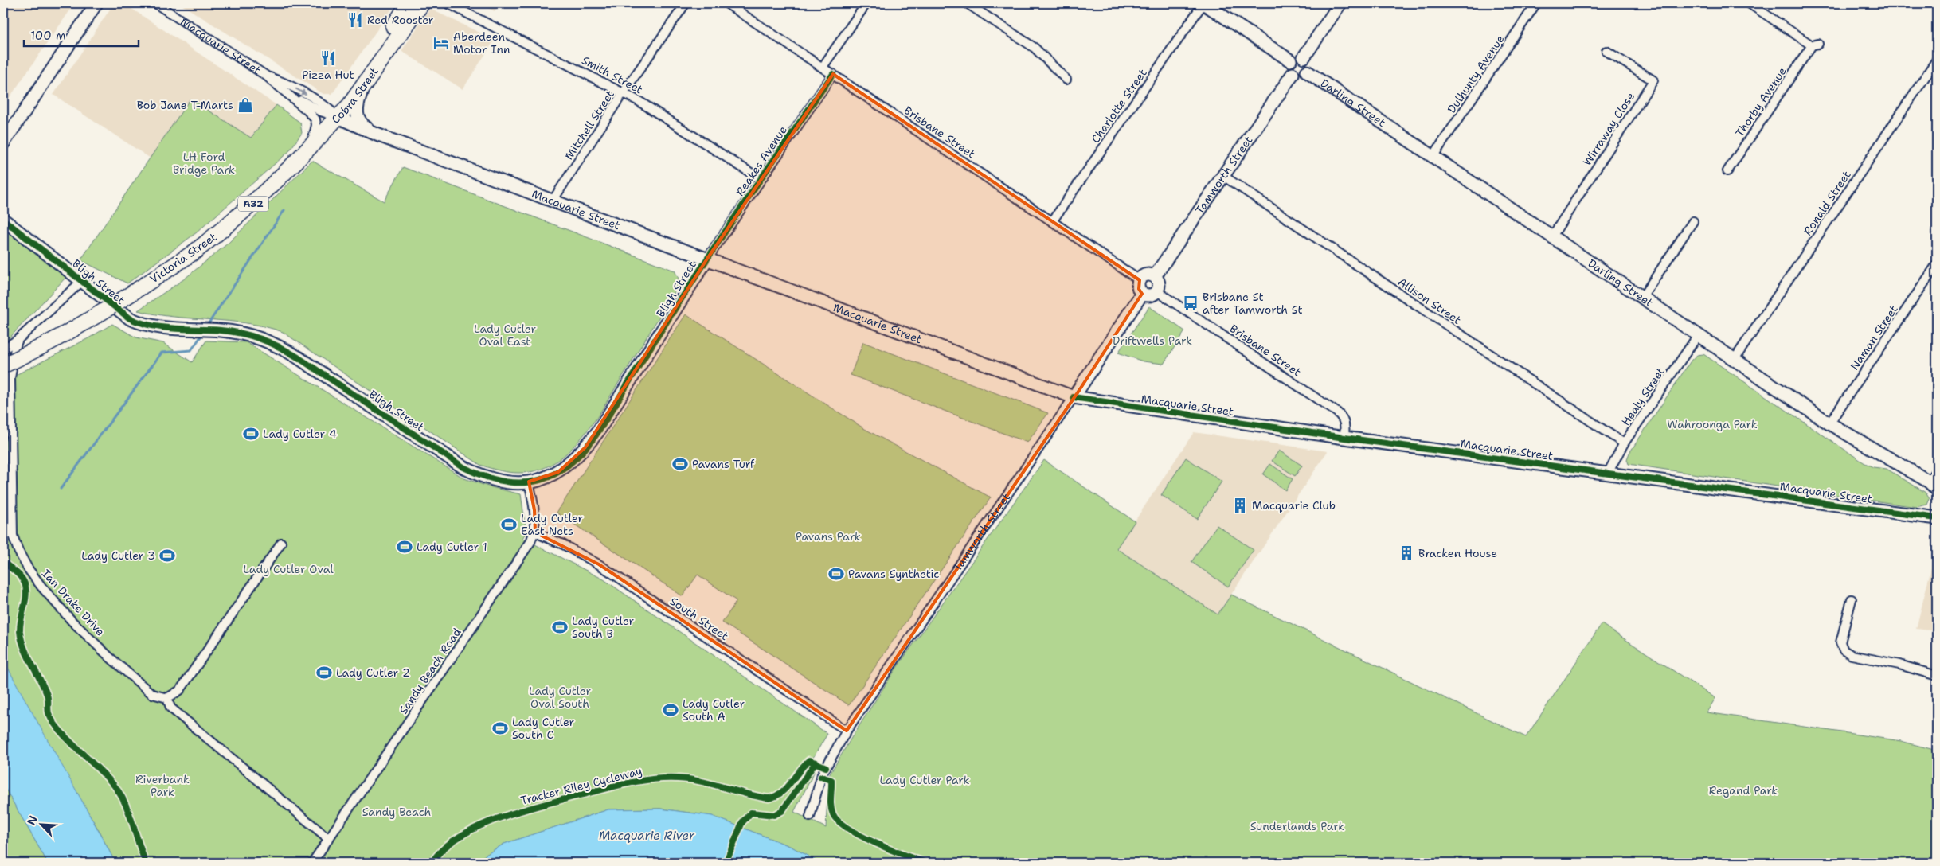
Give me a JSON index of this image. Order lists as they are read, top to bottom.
{
  "streets": {
    "highway": ["Cobra Street", "A32", "Victoria Street"],
    "street": [
      "Macquarie Street",
      "Dulhunty Avenue",
      "Smith Street",
      "Thorby Avenue",
      "Darling Street",
      "Charlotte Street",
      "Mitchell Street",
      "Wirraway Close",
      "Brisbane Street",
      "Reakes Avenue",
      "Tamworth Street",
      "Ronald Street",
      "Bligh Street",
      "Allison Street",
      "Naman Street",
      "Healy Street",
      "Ian Drake Drive",
      "South Street",
      "Sandy Beach Road"
    ],
    "cycle path": ["Tracker Riley Cycleway"]
  },
  "crossings": [
    ["Macquarie Street", "Cobra Street"],
    ["Macquarie Street", "Mitchell Street"],
    ["Macquarie Street", "Brisbane Street"],
    ["Macquarie Street", "Reakes Avenue"],
    ["Macquarie Street", "Tamworth Street"],
    ["Macquarie Street", "Victoria Street"],
    ["Macquarie Street", "Bligh Street"],
    ["Macquarie Street", "Healy Street"],
    ["Dulhunty Avenue", "Darling Street"],
    ["Smith Street", "Mitchell Street"],
    ["Smith Street", "Reakes Avenue"],
    ["Cobra Street", "Victoria Street"],
    ["Darling Street", "Wirraway Close"],
    ["Darling Street", "Tamworth Street"],
    ["Darling Street", "Ronald Street"],
    ["Darling Street", "Naman Street"],
    ["Darling Street", "Healy Street"],
    ["Charlotte Street", "Brisbane Street"],
    ["Brisbane Street", "Reakes Avenue"],
    ["Brisbane Street", "Tamworth Street"],
    ["Reakes Avenue", "Bligh Street"],
    ["Tamworth Street", "Allison Street"],
    ["Tamworth Street", "South Street"],
    ["Allison Street", "Healy Street"],
    ["South Street", "Sandy Beach Road"]
  ],
  "water": ["Macquarie River"],
  "parks": [
    "LH Ford Bridge Park",
    "Lady Cutler Oval East",
    "Driftwells Park",
    "Wahroonga Park",
    "Pavans Park",
    "Lady Cutler Oval",
    "Lady Cutler Oval South",
    "Riverbank Park",
    "Lady Cutler Park",
    "Regand Park",
    "Sandy Beach",
    "Sunderlands Park"
  ],
  "places": {
    "restaurant": ["Red Rooster", "Pizza Hut"],
    "hotel": ["Aberdeen Motor Inn"],
    "shop": ["Bob Jane T-Marts"],
    "bus stop": ["Brisbane St after Tamworth St"],
    "sports": [
      "Lady Cutler 4",
      "Pavans Turf",
      "Lady Cutler East Nets",
      "Lady Cutler 1",
      "Lady Cutler 3",
      "Pavans Synthetic",
      "Lady Cutler South B",
      "Lady Cutler 2",
      "Lady Cutler South A",
      "Lady Cutler South C"
    ],
    "building": ["Macquarie Club", "Bracken House"]
  },
  "scale_bar": "100 m",
  "north": "top left"
}
